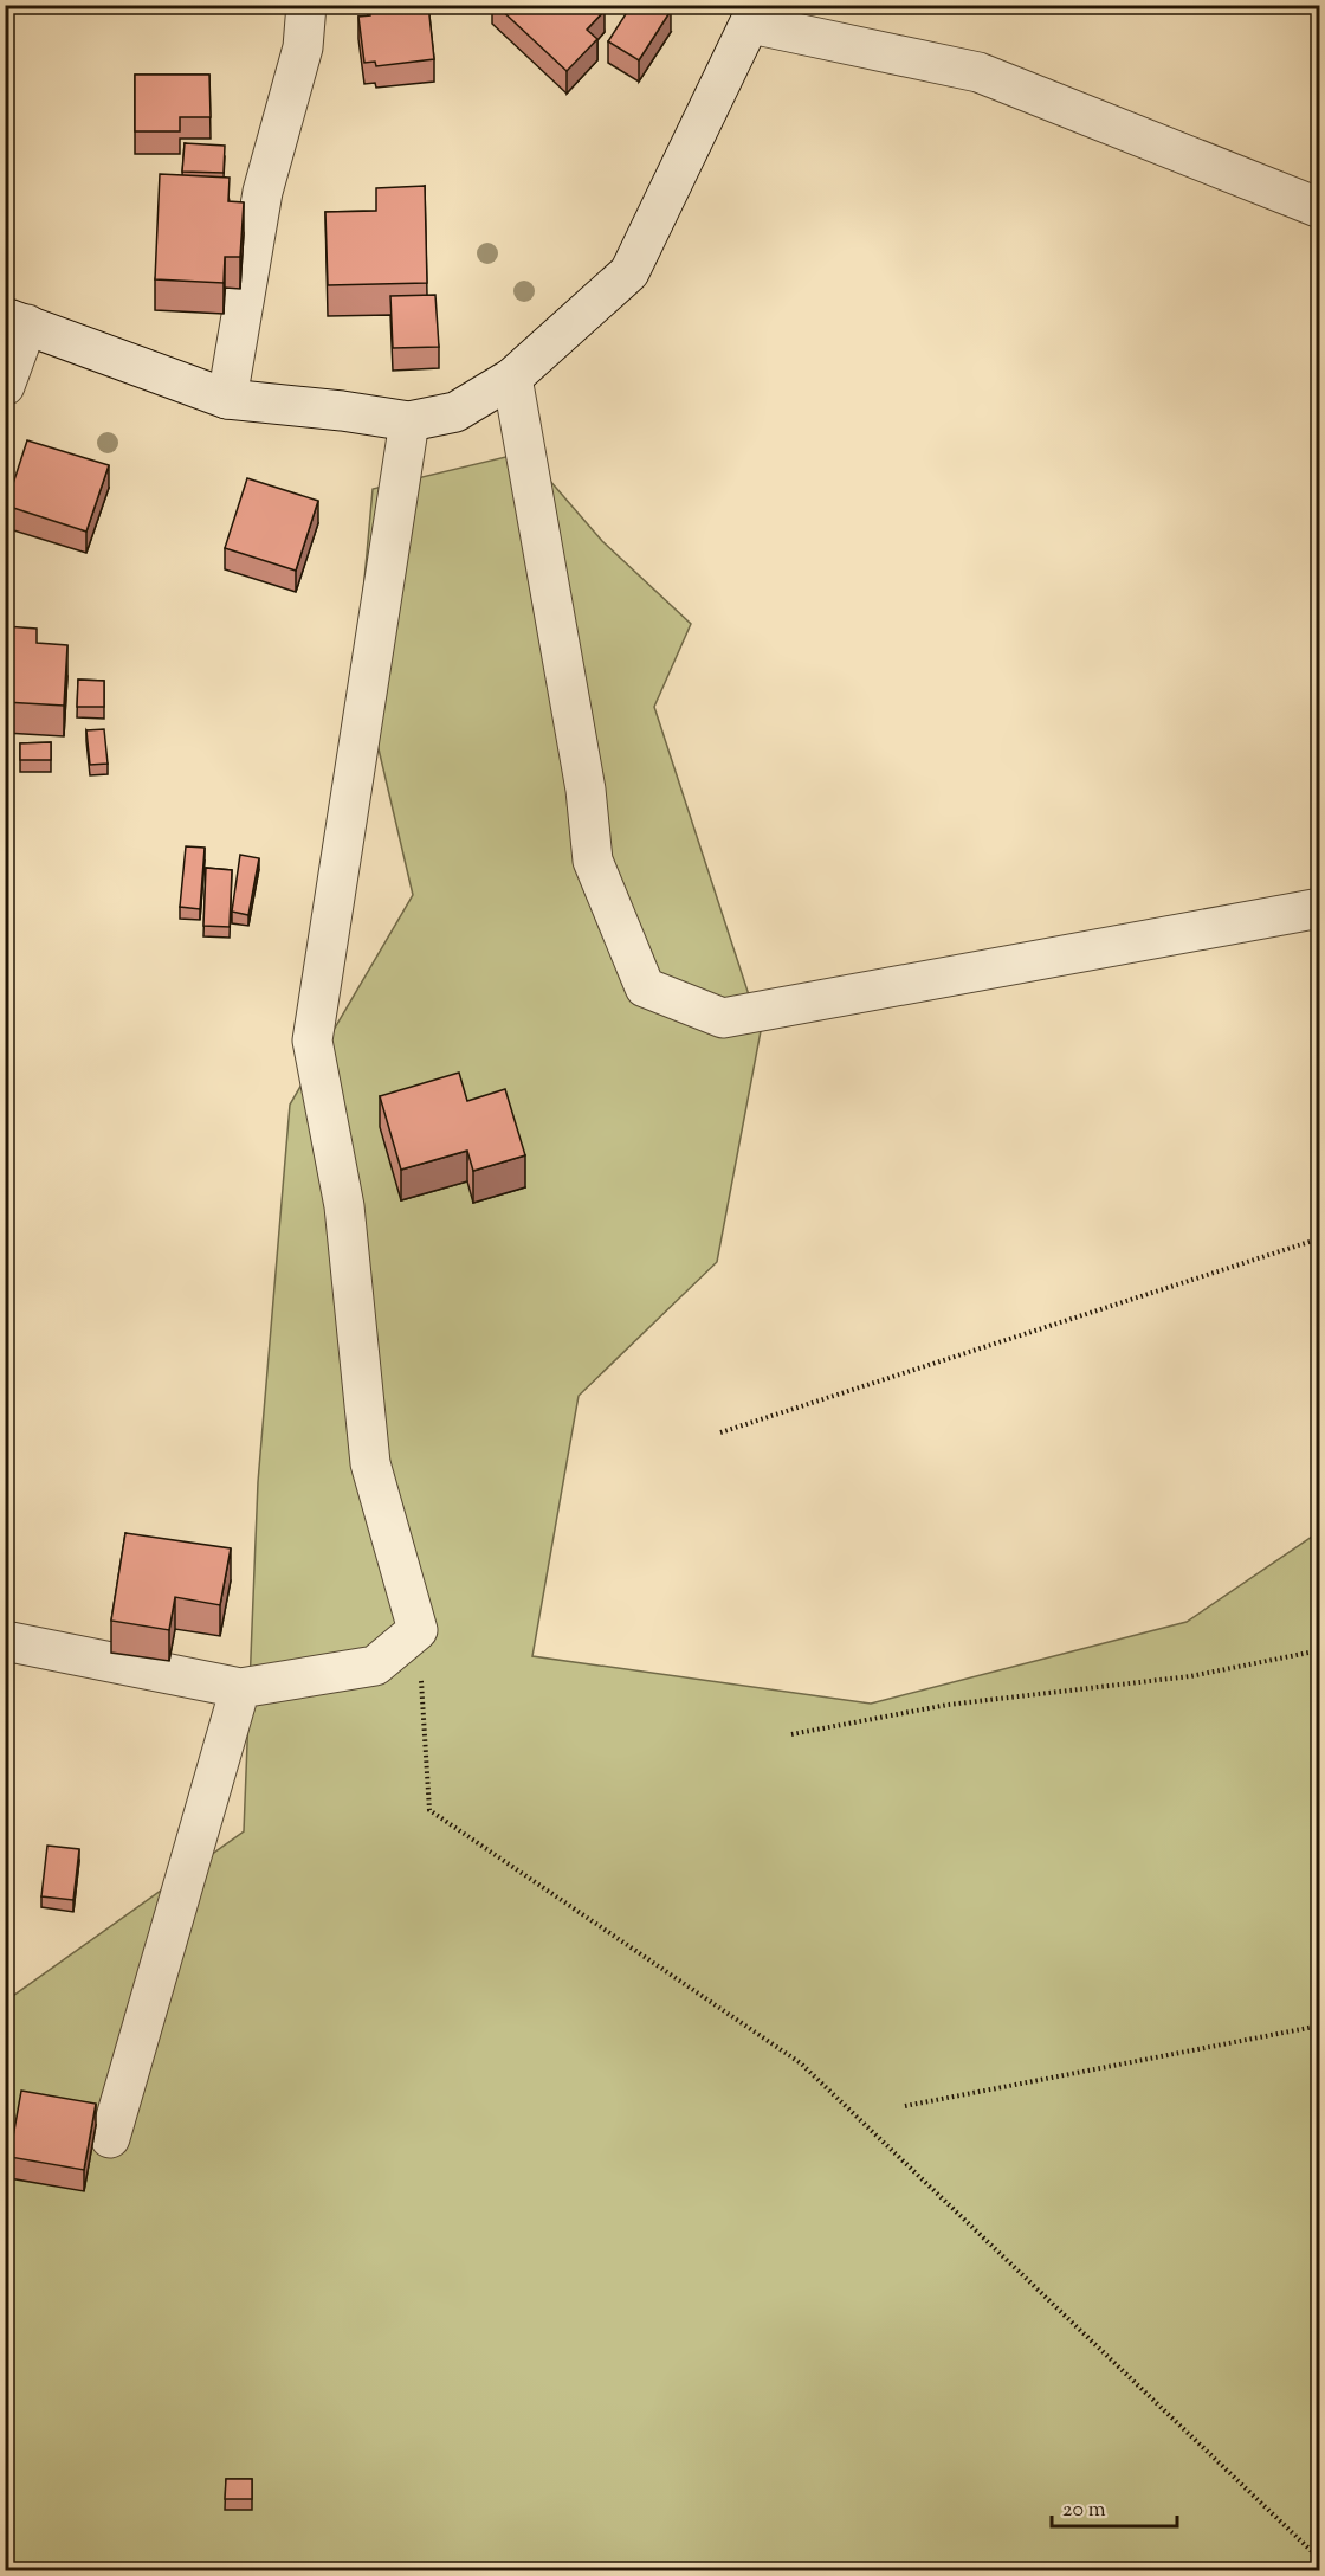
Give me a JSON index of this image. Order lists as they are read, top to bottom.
{
  "scale_bar": "20 m"
}
